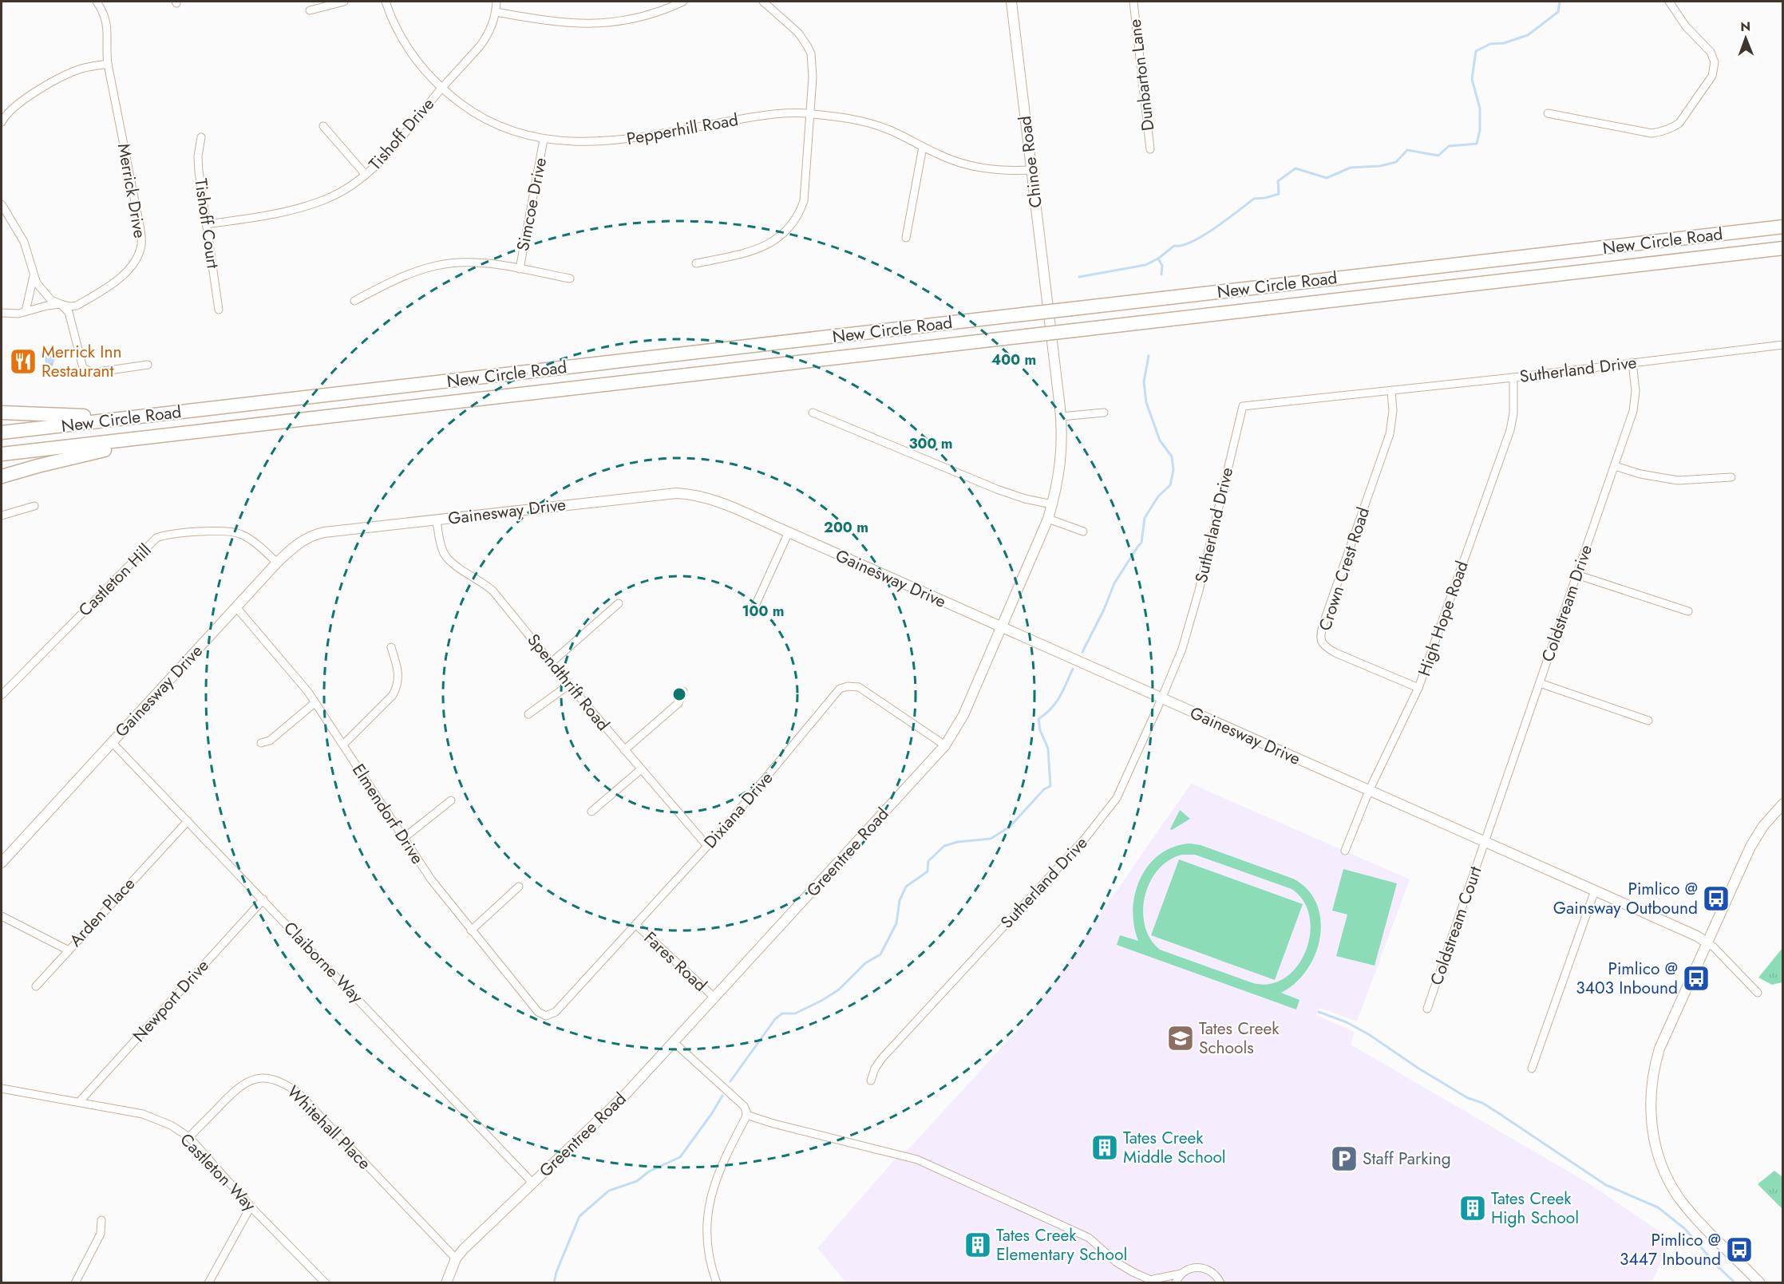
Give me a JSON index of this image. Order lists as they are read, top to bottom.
{
  "streets": {
    "highway": ["New Circle Road"],
    "street": [
      "Dunbarton Lane",
      "Pepperhill Road",
      "Tishoff Drive",
      "Chinoe Road",
      "Merrick Drive",
      "Simcoe Drive",
      "Tishoff Court",
      "Sutherland Drive",
      "Gainesway Drive",
      "Crown Crest Road",
      "Castleton Hill",
      "Coldstream Drive",
      "High Hope Road",
      "Spendthrift Road",
      "Dixiana Drive",
      "Elmendorf Drive",
      "Greentree Road",
      "Arden Place",
      "Coldstream Court",
      "Fares Road",
      "Claiborne Way",
      "Newport Drive",
      "Whitehall Place",
      "Castleton Way"
    ]
  },
  "crossings": [
    ["Pepperhill Road", "Tishoff Drive"],
    ["Pepperhill Road", "Chinoe Road"],
    ["Pepperhill Road", "Simcoe Drive"],
    ["Tishoff Drive", "Tishoff Court"],
    ["Chinoe Road", "Greentree Road"],
    ["Sutherland Drive", "Gainesway Drive"],
    ["Sutherland Drive", "Crown Crest Road"],
    ["Sutherland Drive", "Coldstream Drive"],
    ["Sutherland Drive", "High Hope Road"],
    ["Gainesway Drive", "Castleton Hill"],
    ["Gainesway Drive", "Coldstream Drive"],
    ["Gainesway Drive", "High Hope Road"],
    ["Gainesway Drive", "Spendthrift Road"],
    ["Gainesway Drive", "Elmendorf Drive"],
    ["Gainesway Drive", "Greentree Road"],
    ["Gainesway Drive", "Coldstream Court"],
    ["Gainesway Drive", "Claiborne Way"],
    ["Crown Crest Road", "High Hope Road"],
    ["Coldstream Drive", "Coldstream Court"],
    ["Spendthrift Road", "Dixiana Drive"],
    ["Dixiana Drive", "Elmendorf Drive"],
    ["Dixiana Drive", "Greentree Road"],
    ["Dixiana Drive", "Fares Road"],
    ["Greentree Road", "Fares Road"],
    ["Greentree Road", "Claiborne Way"],
    ["Greentree Road", "Whitehall Place"],
    ["Arden Place", "Claiborne Way"],
    ["Claiborne Way", "Newport Drive"],
    ["Newport Drive", "Castleton Way"],
    ["Whitehall Place", "Castleton Way"]
  ],
  "places": {
    "restaurant": ["Merrick Inn Restaurant"],
    "bus stop": ["Pimlico @ Gainsway Outbound", "Pimlico @ 3403 Inbound", "Pimlico @ 3447 Inbound"],
    "school or university": ["Tates Creek Schools"],
    "building": ["Tates Creek Middle School", "Tates Creek High School", "Tates Creek Elementary School"],
    "parking": ["Staff Parking"]
  },
  "north": "top",
  "rings": [
    "400 m",
    "300 m",
    "200 m",
    "100 m"
  ]
}
